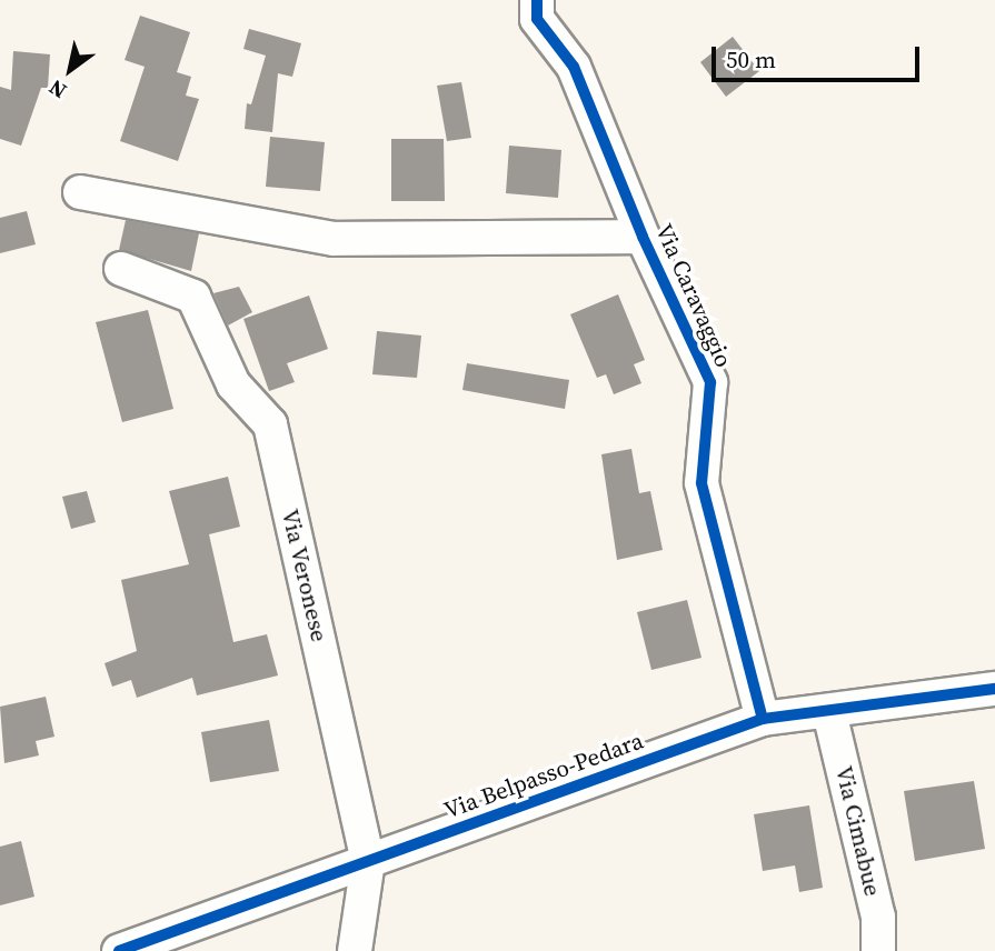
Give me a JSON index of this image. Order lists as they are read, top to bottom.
{
  "streets": {
    "street": [
      "Via Caravaggio",
      "Via Veronese",
      "Via Belpasso-Pedara",
      "Via Cimabue"
    ]
  },
  "crossings": [
    ["Via Caravaggio", "Via Belpasso-Pedara"],
    ["Via Veronese", "Via Belpasso-Pedara"],
    ["Via Belpasso-Pedara", "Via Cimabue"]
  ],
  "scale_bar": "50 m",
  "north": "bottom left"
}
